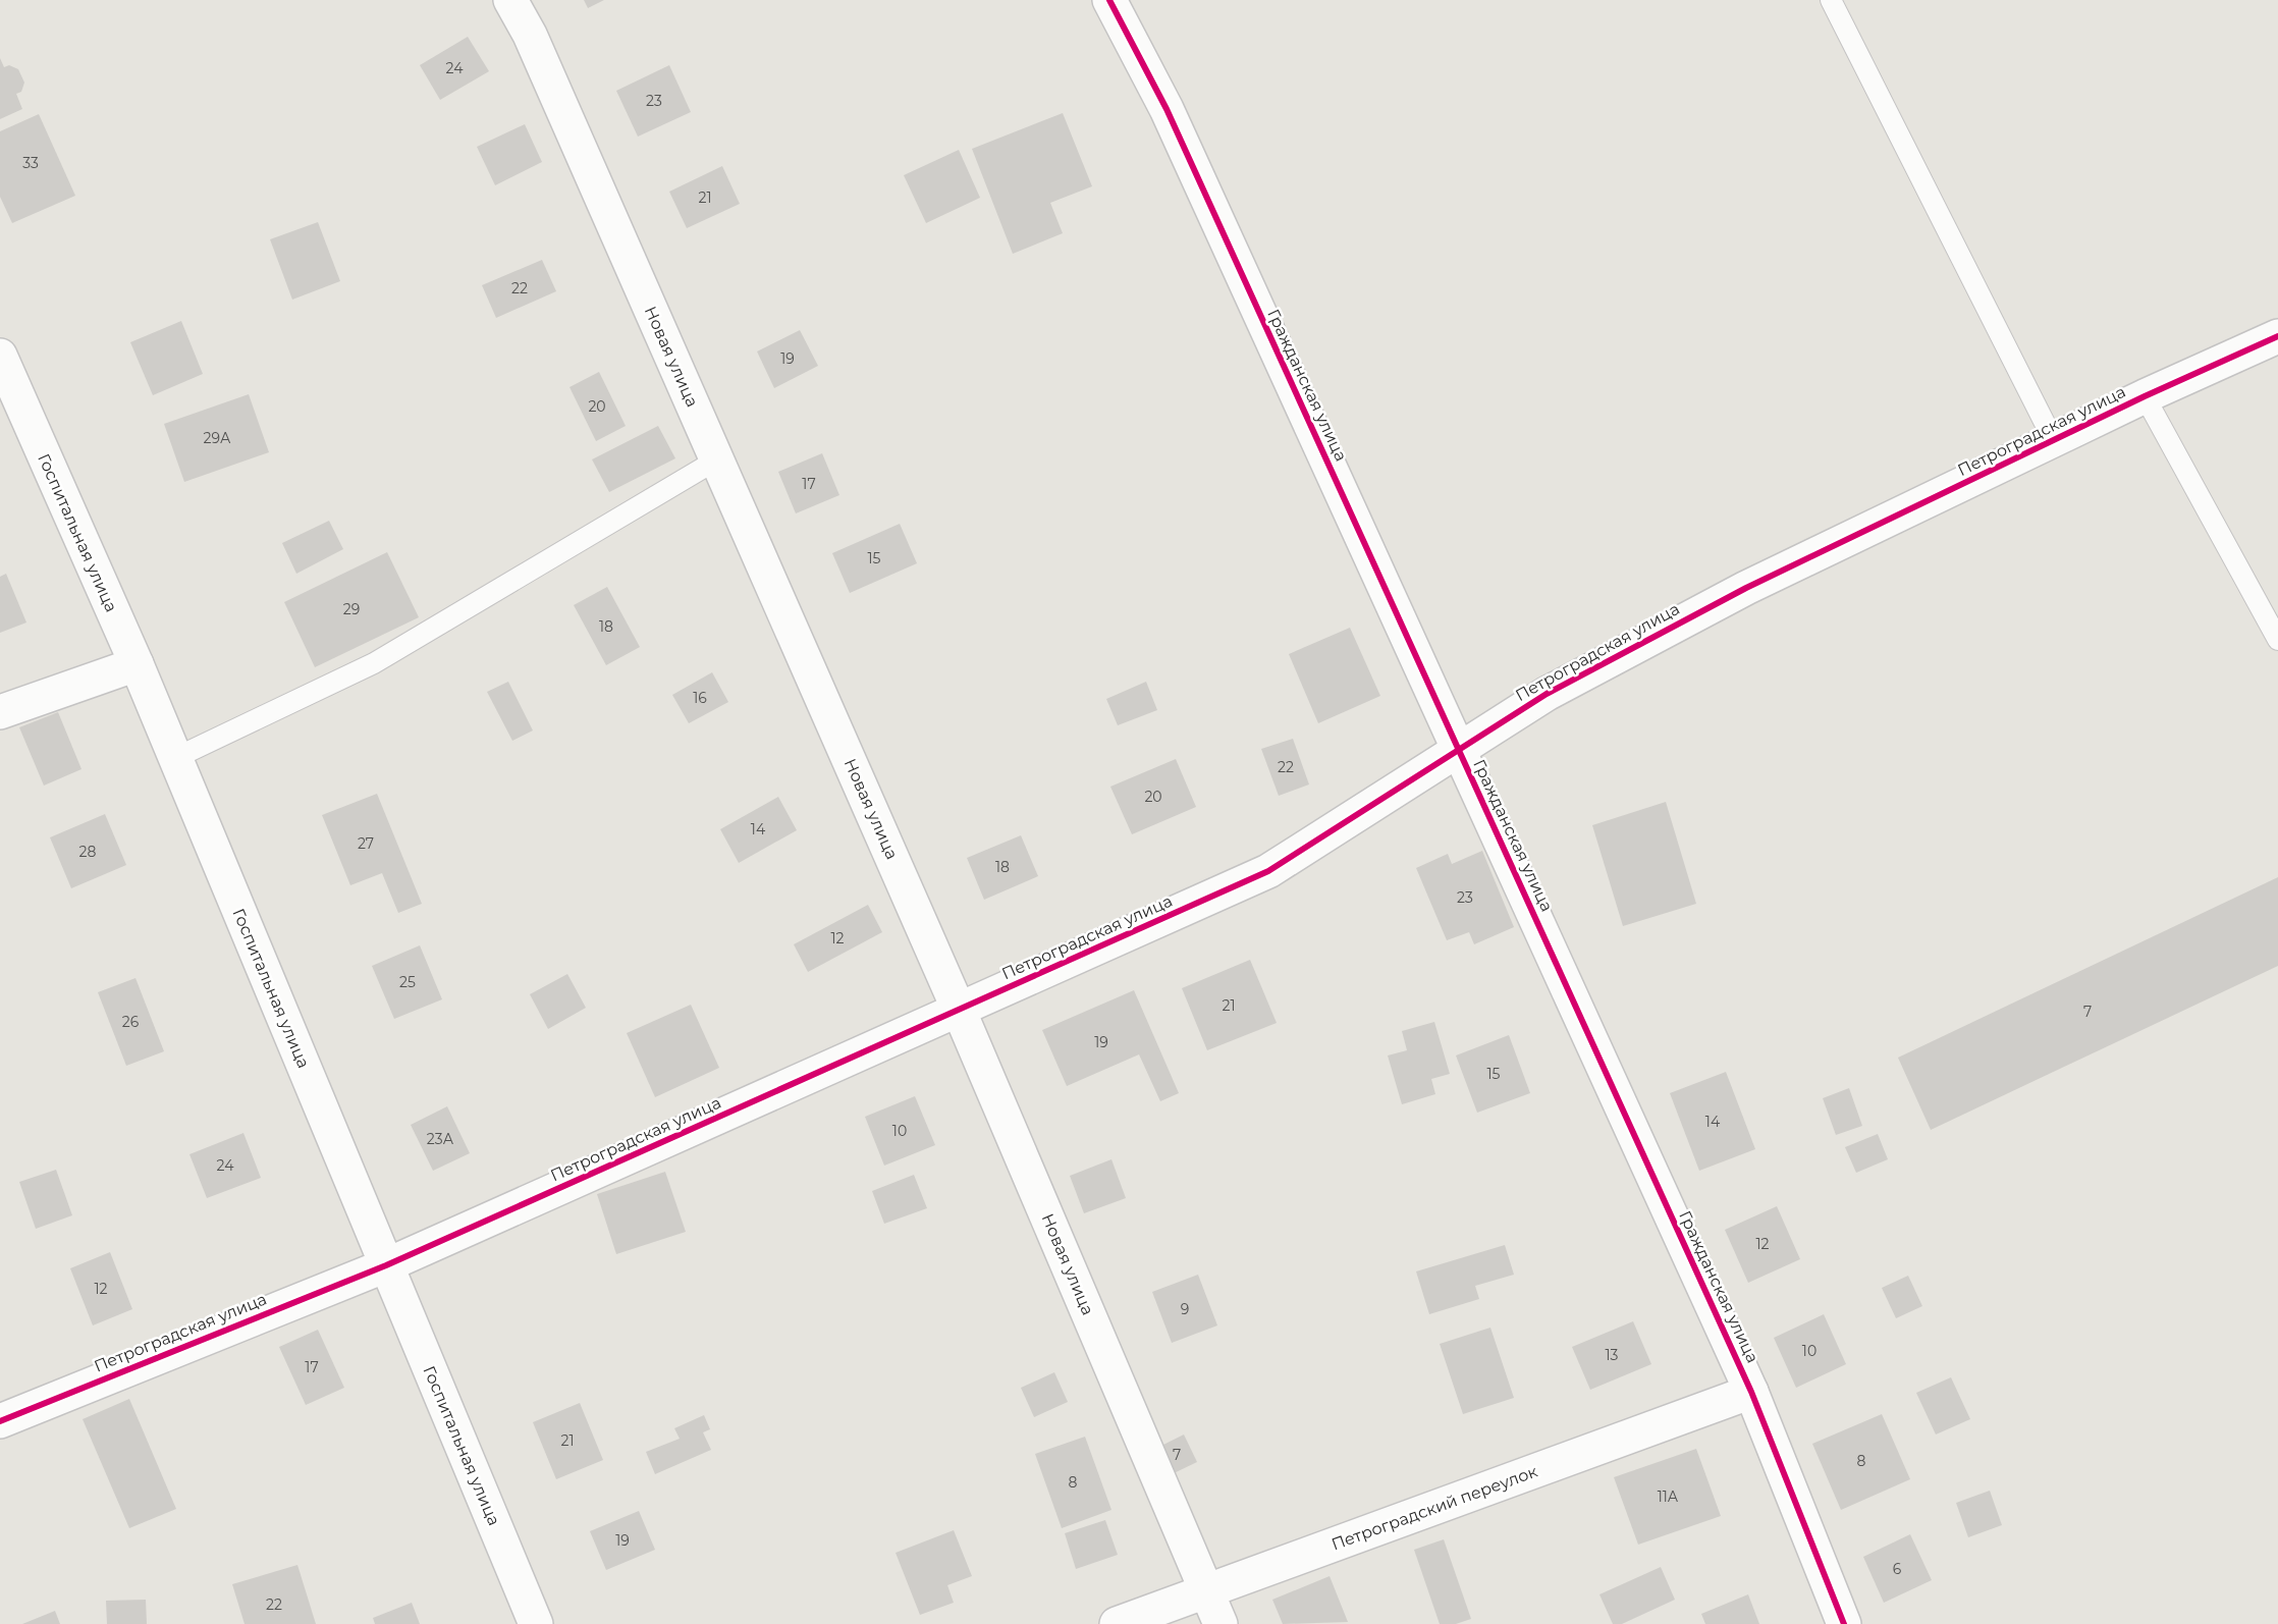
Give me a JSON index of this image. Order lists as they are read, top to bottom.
{
  "streets": {
    "street": [
      "Новая улица",
      "Гражданская улица",
      "Петроградская улица",
      "Госпитальная улица",
      "Петроградский переулок"
    ]
  },
  "crossings": [
    ["Новая улица", "Петроградская улица"],
    ["Новая улица", "Петроградский переулок"],
    ["Гражданская улица", "Петроградская улица"],
    ["Гражданская улица", "Петроградский переулок"],
    ["Петроградская улица", "Госпитальная улица"]
  ],
  "house_numbers": [
    "24",
    "23",
    "33",
    "21",
    "22",
    "19",
    "20",
    "29А",
    "17",
    "15",
    "29",
    "18",
    "16",
    "22",
    "20",
    "14",
    "27",
    "28",
    "18",
    "23",
    "12",
    "25",
    "21",
    "7",
    "26",
    "19",
    "15",
    "14",
    "10",
    "23А",
    "24",
    "12",
    "12",
    "9",
    "10",
    "13",
    "17",
    "21",
    "7",
    "8",
    "8",
    "11А",
    "19",
    "6",
    "22"
  ]
}
